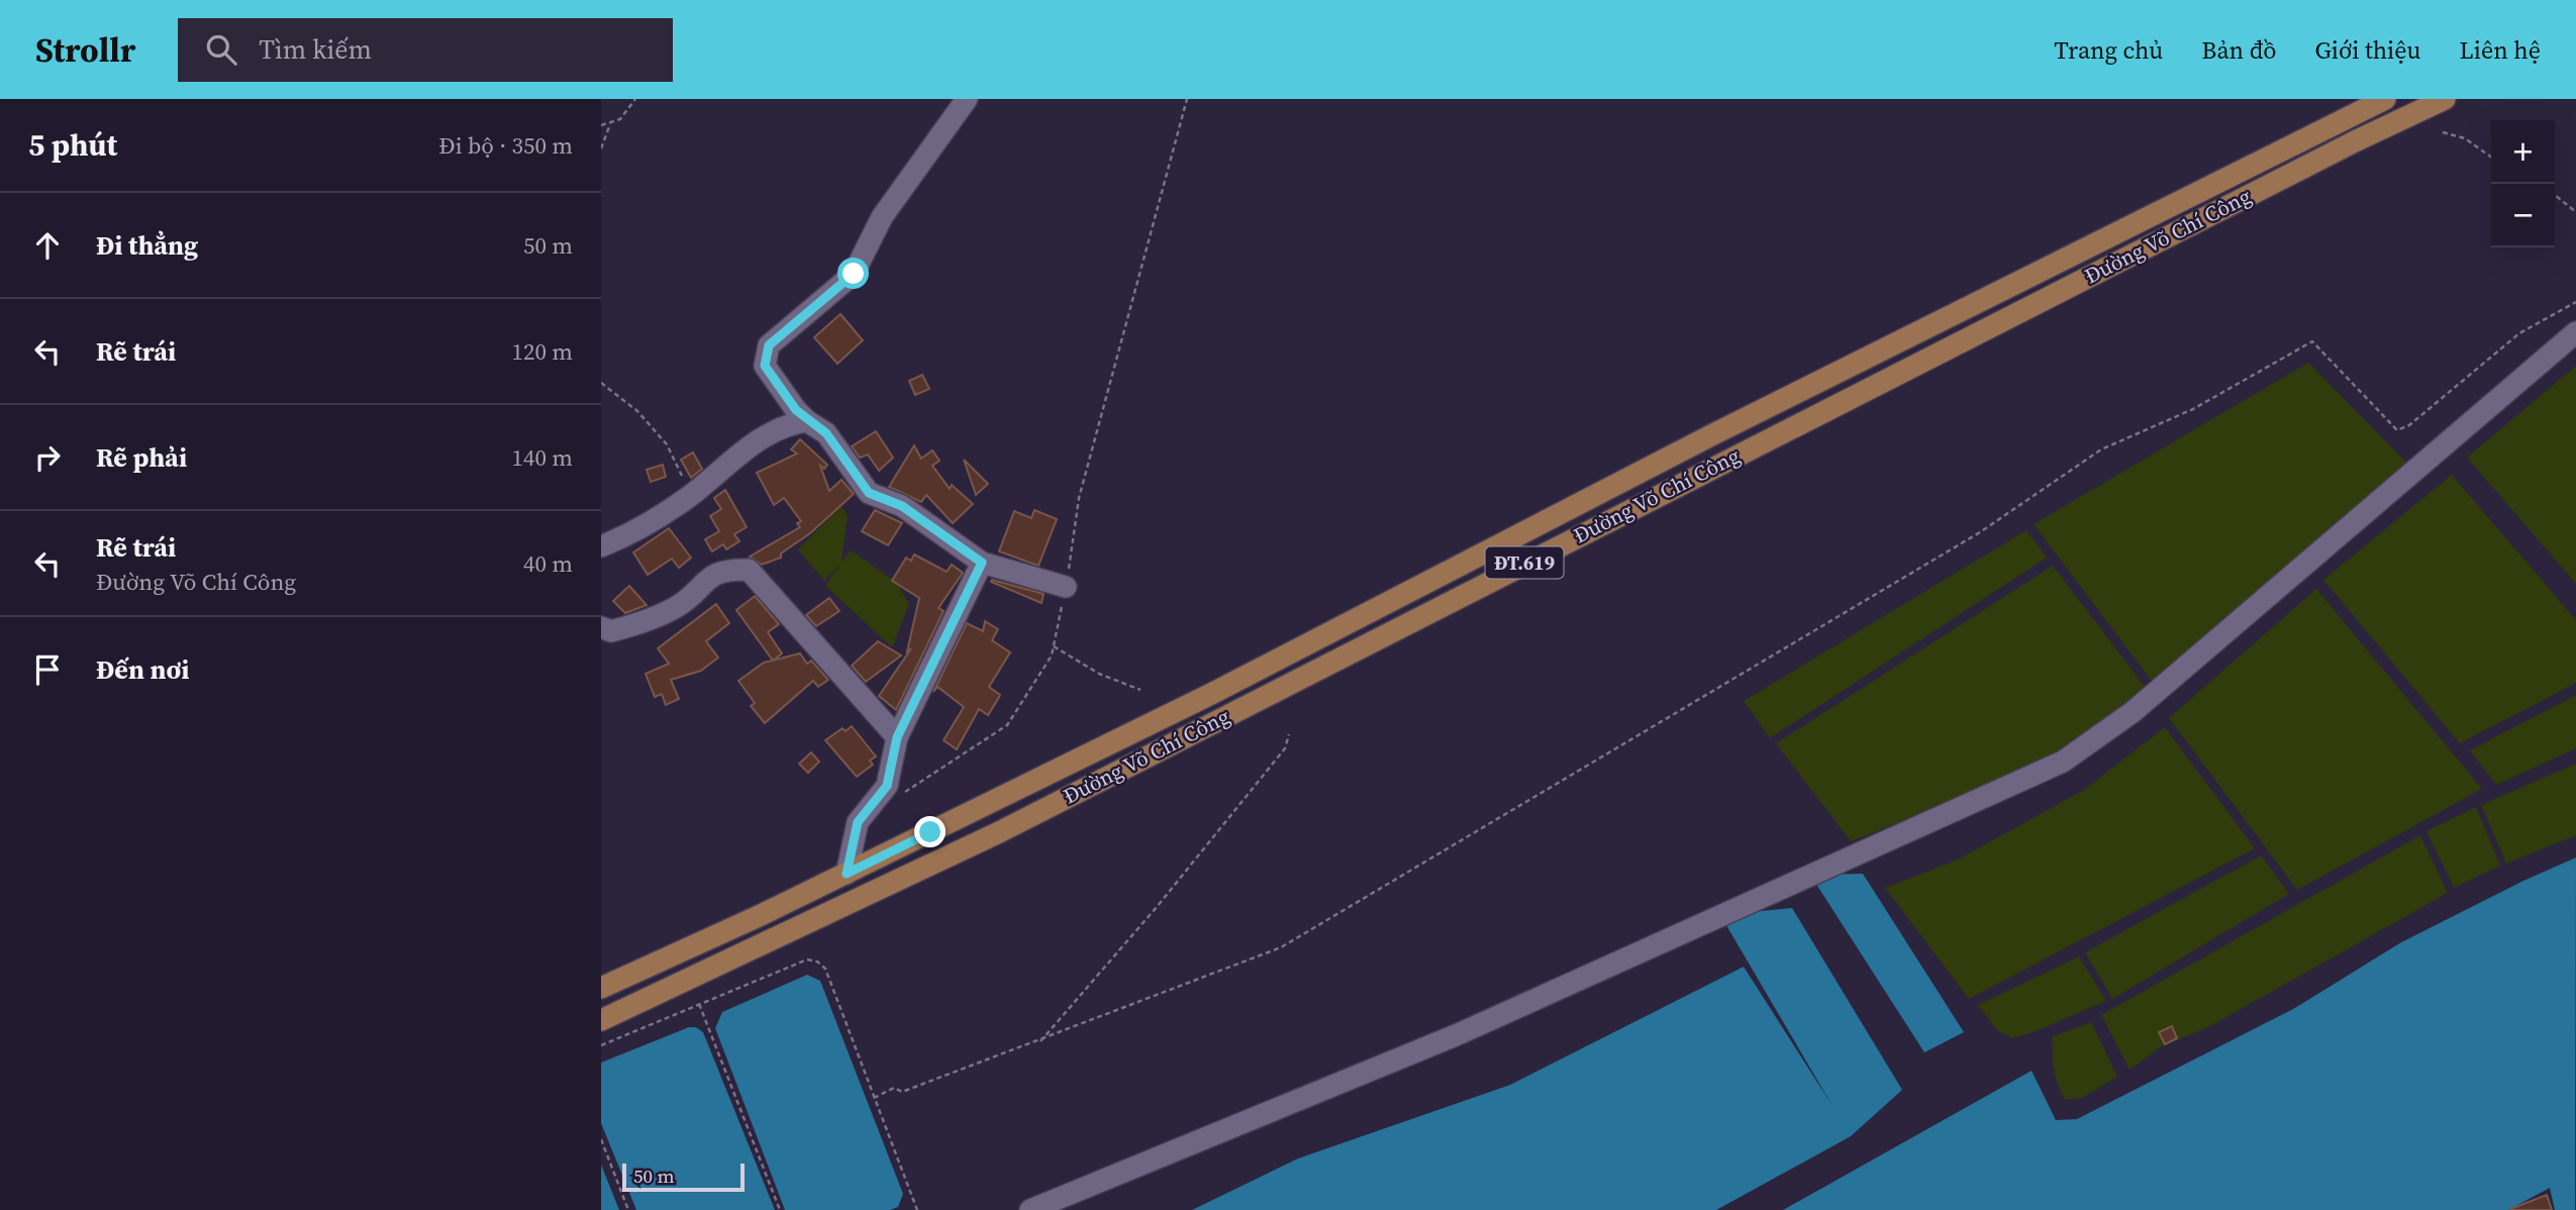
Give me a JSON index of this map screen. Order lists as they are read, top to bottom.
{
  "streets": {
    "main road": ["Đường Võ Chí Công", "ĐT.619"]
  },
  "scale_bar": "50 m",
  "page": {
    "header": "Strollr",
    "search": "Tìm kiếm",
    "nav": [
      "Trang chủ",
      "Bản đồ",
      "Giới thiệu",
      "Liên hệ"
    ],
    "heading": ["5 phút", "Đi bộ · 350 m"],
    "map_buttons": ["+", "−"],
    "list": [
      ["Đi thẳng", "50 m"],
      ["Rẽ trái", "120 m"],
      ["Rẽ phải", "140 m"],
      ["Rẽ trái", "Đường Võ Chí Công", "40 m"],
      "Đến nơi"
    ],
    "scale": "50 m"
  }
}
